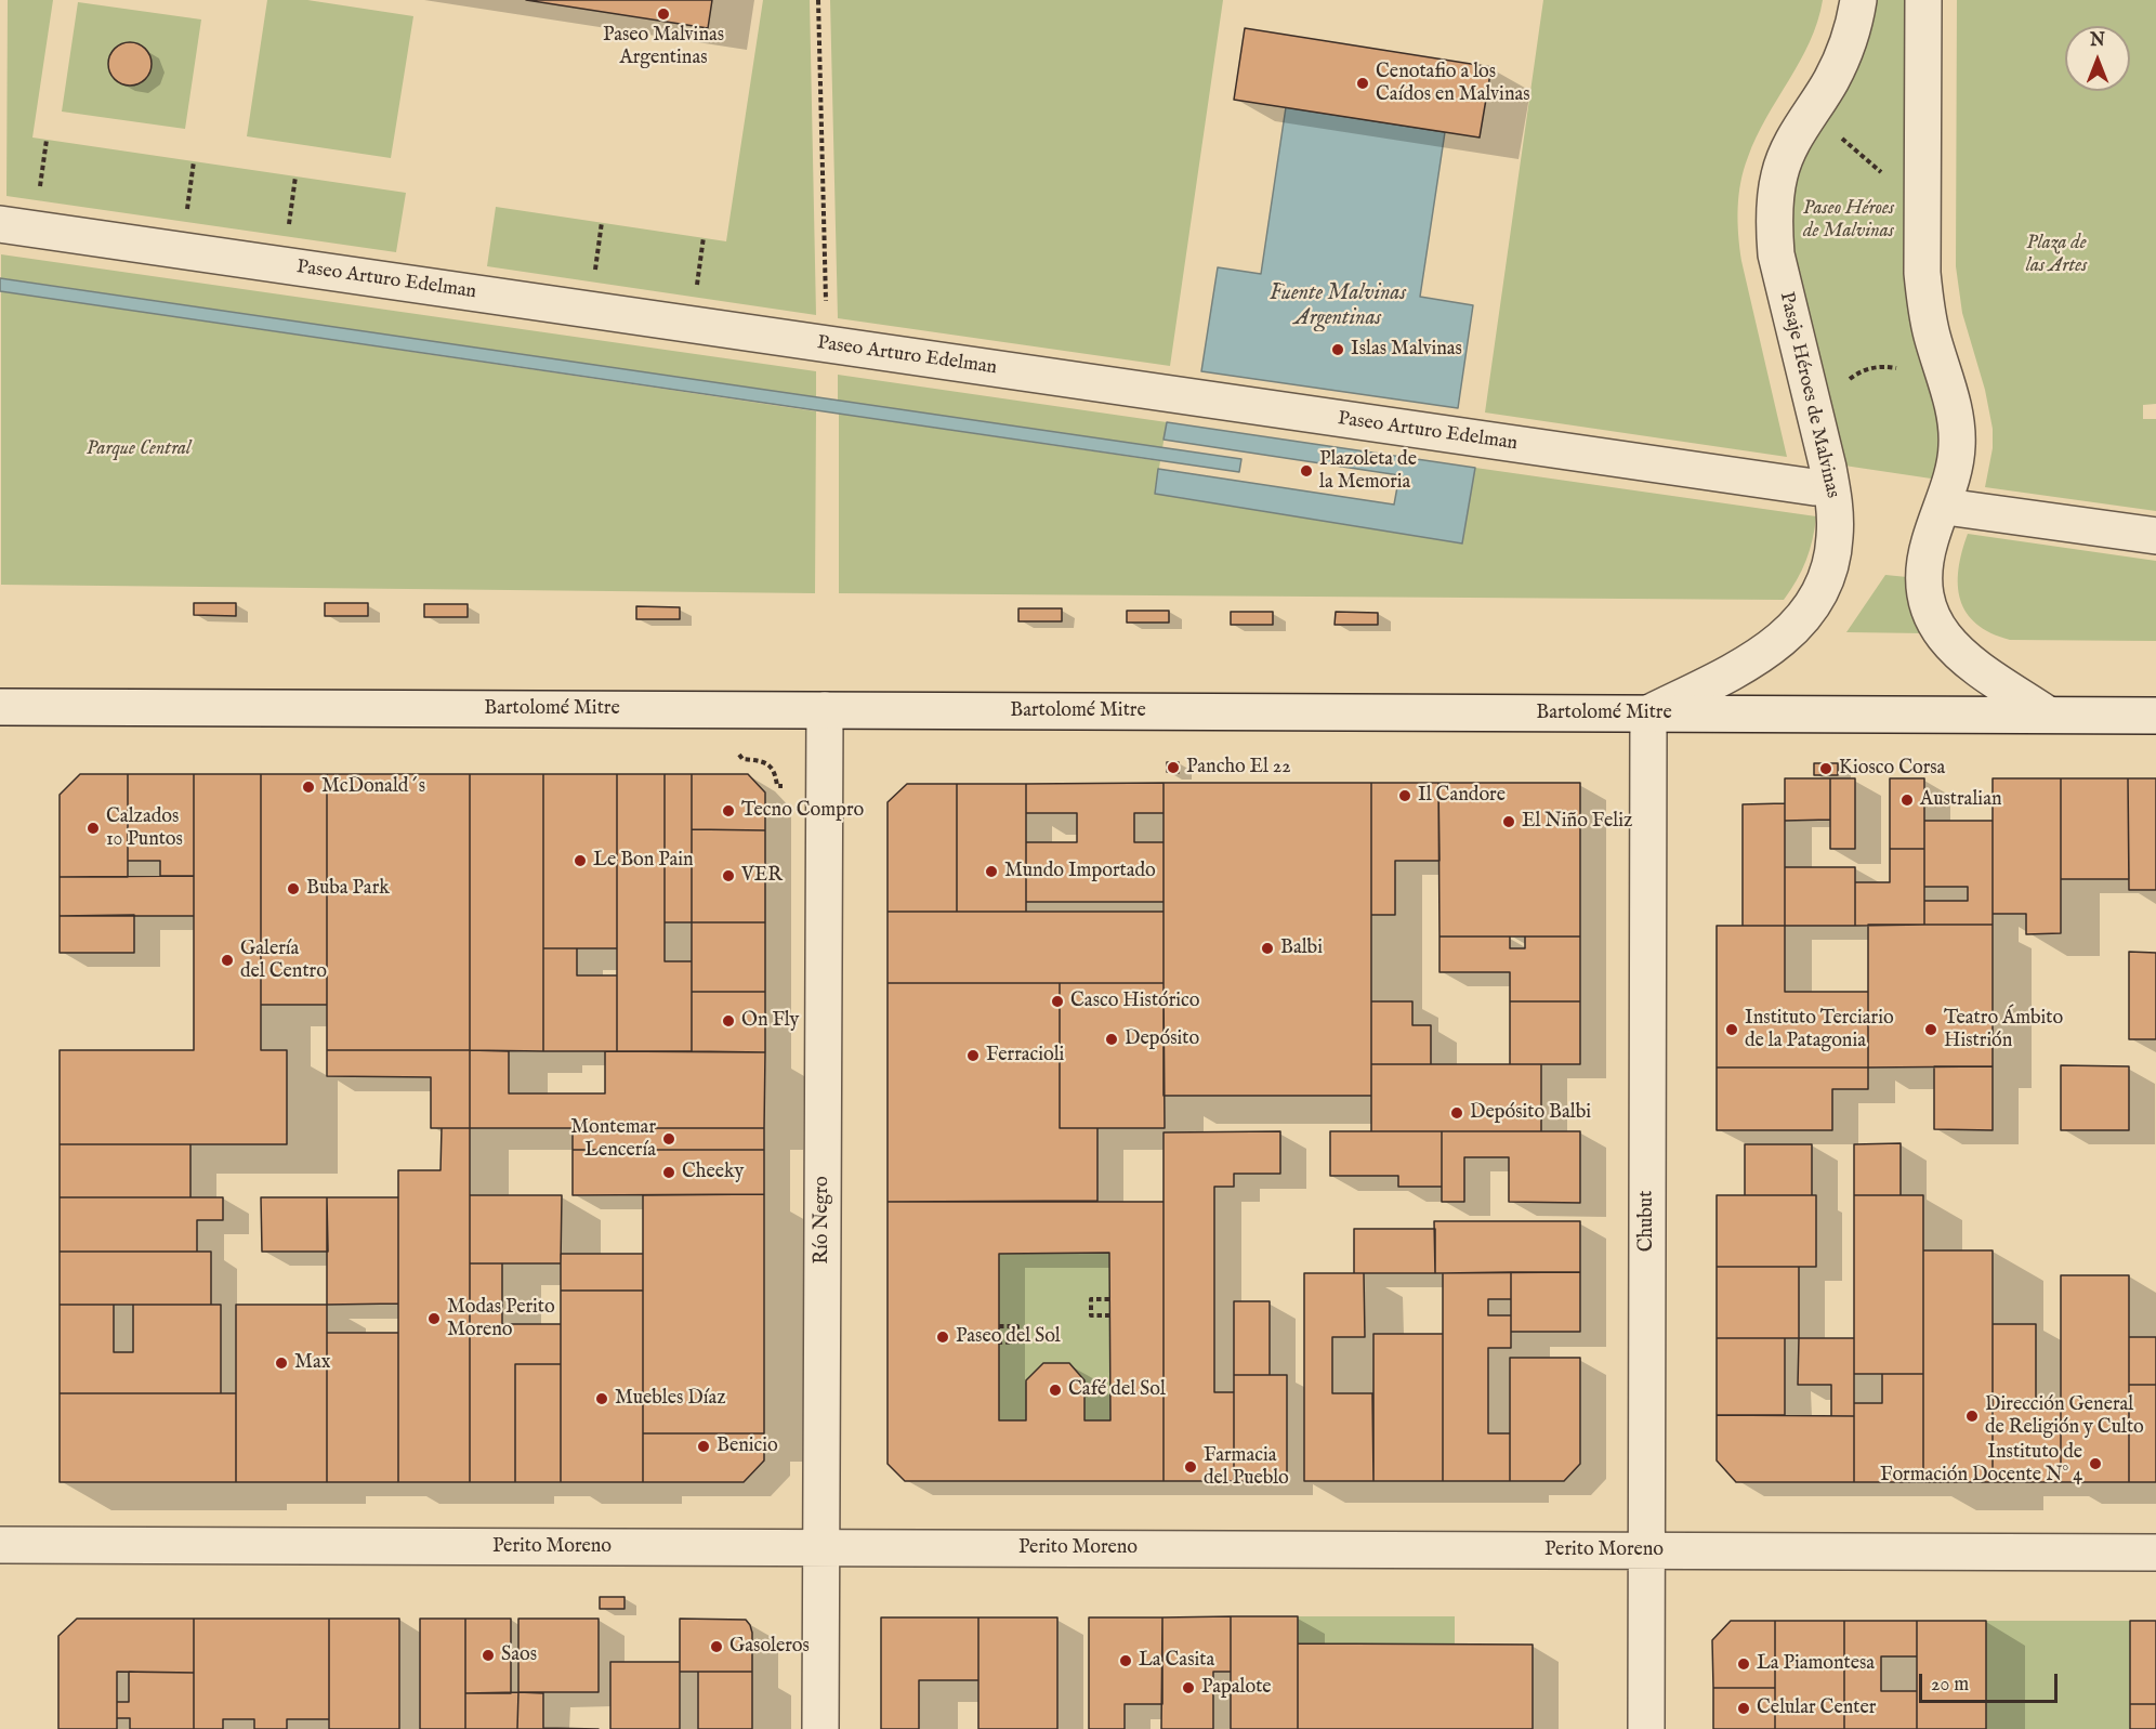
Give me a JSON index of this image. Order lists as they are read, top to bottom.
{
  "streets": {
    "street": [
      "Paseo Arturo Edelman",
      "Pasaje Héroes de Malvinas",
      "Bartolomé Mitre",
      "Río Negro",
      "Chubut",
      "Perito Moreno"
    ]
  },
  "crossings": [
    ["Pasaje Héroes de Malvinas", "Bartolomé Mitre"],
    ["Pasaje Héroes de Malvinas", "Chubut"],
    ["Bartolomé Mitre", "Río Negro"],
    ["Bartolomé Mitre", "Chubut"],
    ["Río Negro", "Perito Moreno"],
    ["Chubut", "Perito Moreno"]
  ],
  "water": ["Fuente Malvinas Argentinas"],
  "parks": ["Paseo Héroes de Malvinas", "Plaza de las Artes", "Parque Central"],
  "places": [
    "Paseo Malvinas Argentinas",
    "Cenotafio a los Caídos en Malvinas",
    "Islas Malvinas",
    "Plazoleta de la Memoria",
    "Pancho El 22",
    "Kiosco Corsa",
    "McDonald´s",
    "Il Candore",
    "Australian",
    "Tecno Compro",
    "El Niño Feliz",
    "Calzados 10 Puntos",
    "Le Bon Pain",
    "Mundo Importado",
    "VER",
    "Buba Park",
    "Balbi",
    "Galería del Centro",
    "Casco Histórico",
    "On Fly",
    "Instituto Terciario de la Patagonia",
    "Teatro Ámbito Histrión",
    "Depósito",
    "Ferracioli",
    "Depósito Balbi",
    "Montemar Lencería",
    "Cheeky",
    "Modas Perito Moreno",
    "Paseo del Sol",
    "Max",
    "Café del Sol",
    "Muebles Díaz",
    "Dirección General de Religión y Culto",
    "Benicio",
    "Instituto de Formación Docente N° 4",
    "Farmacia del Pueblo",
    "Gasoleros",
    "Saos",
    "La Casita",
    "La Piamontesa",
    "Papalote",
    "Celular Center"
  ],
  "scale_bar": "20 m",
  "north": "top"
}
